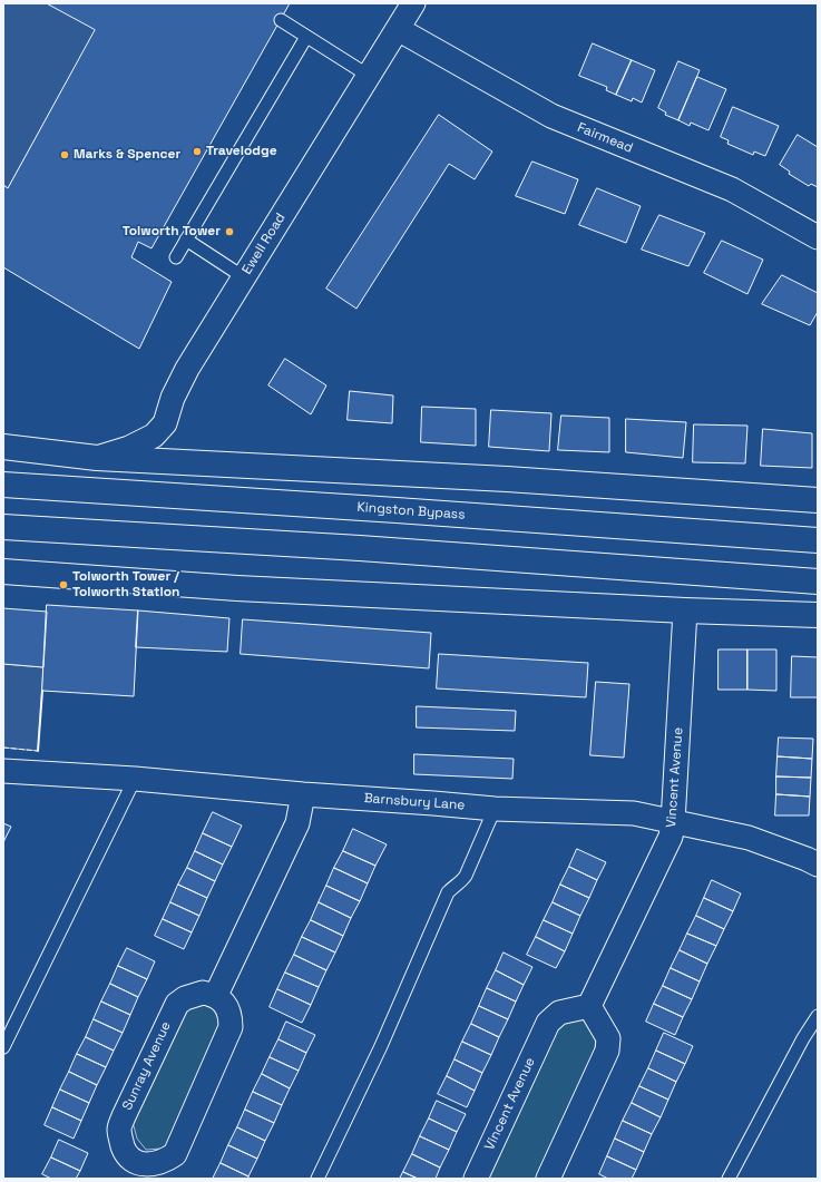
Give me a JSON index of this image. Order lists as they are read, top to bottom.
{
  "streets": {
    "highway": ["Kingston Bypass"],
    "street": [
      "Fairmead",
      "Ewell Road",
      "Vincent Avenue",
      "Barnsbury Lane",
      "Sunray Avenue"
    ]
  },
  "crossings": [
    ["Fairmead", "Ewell Road"],
    ["Vincent Avenue", "Barnsbury Lane"]
  ],
  "places": [
    "Travelodge",
    "Marks & Spencer",
    "Tolworth Tower",
    "Tolworth Tower / Tolworth Station"
  ]
}
